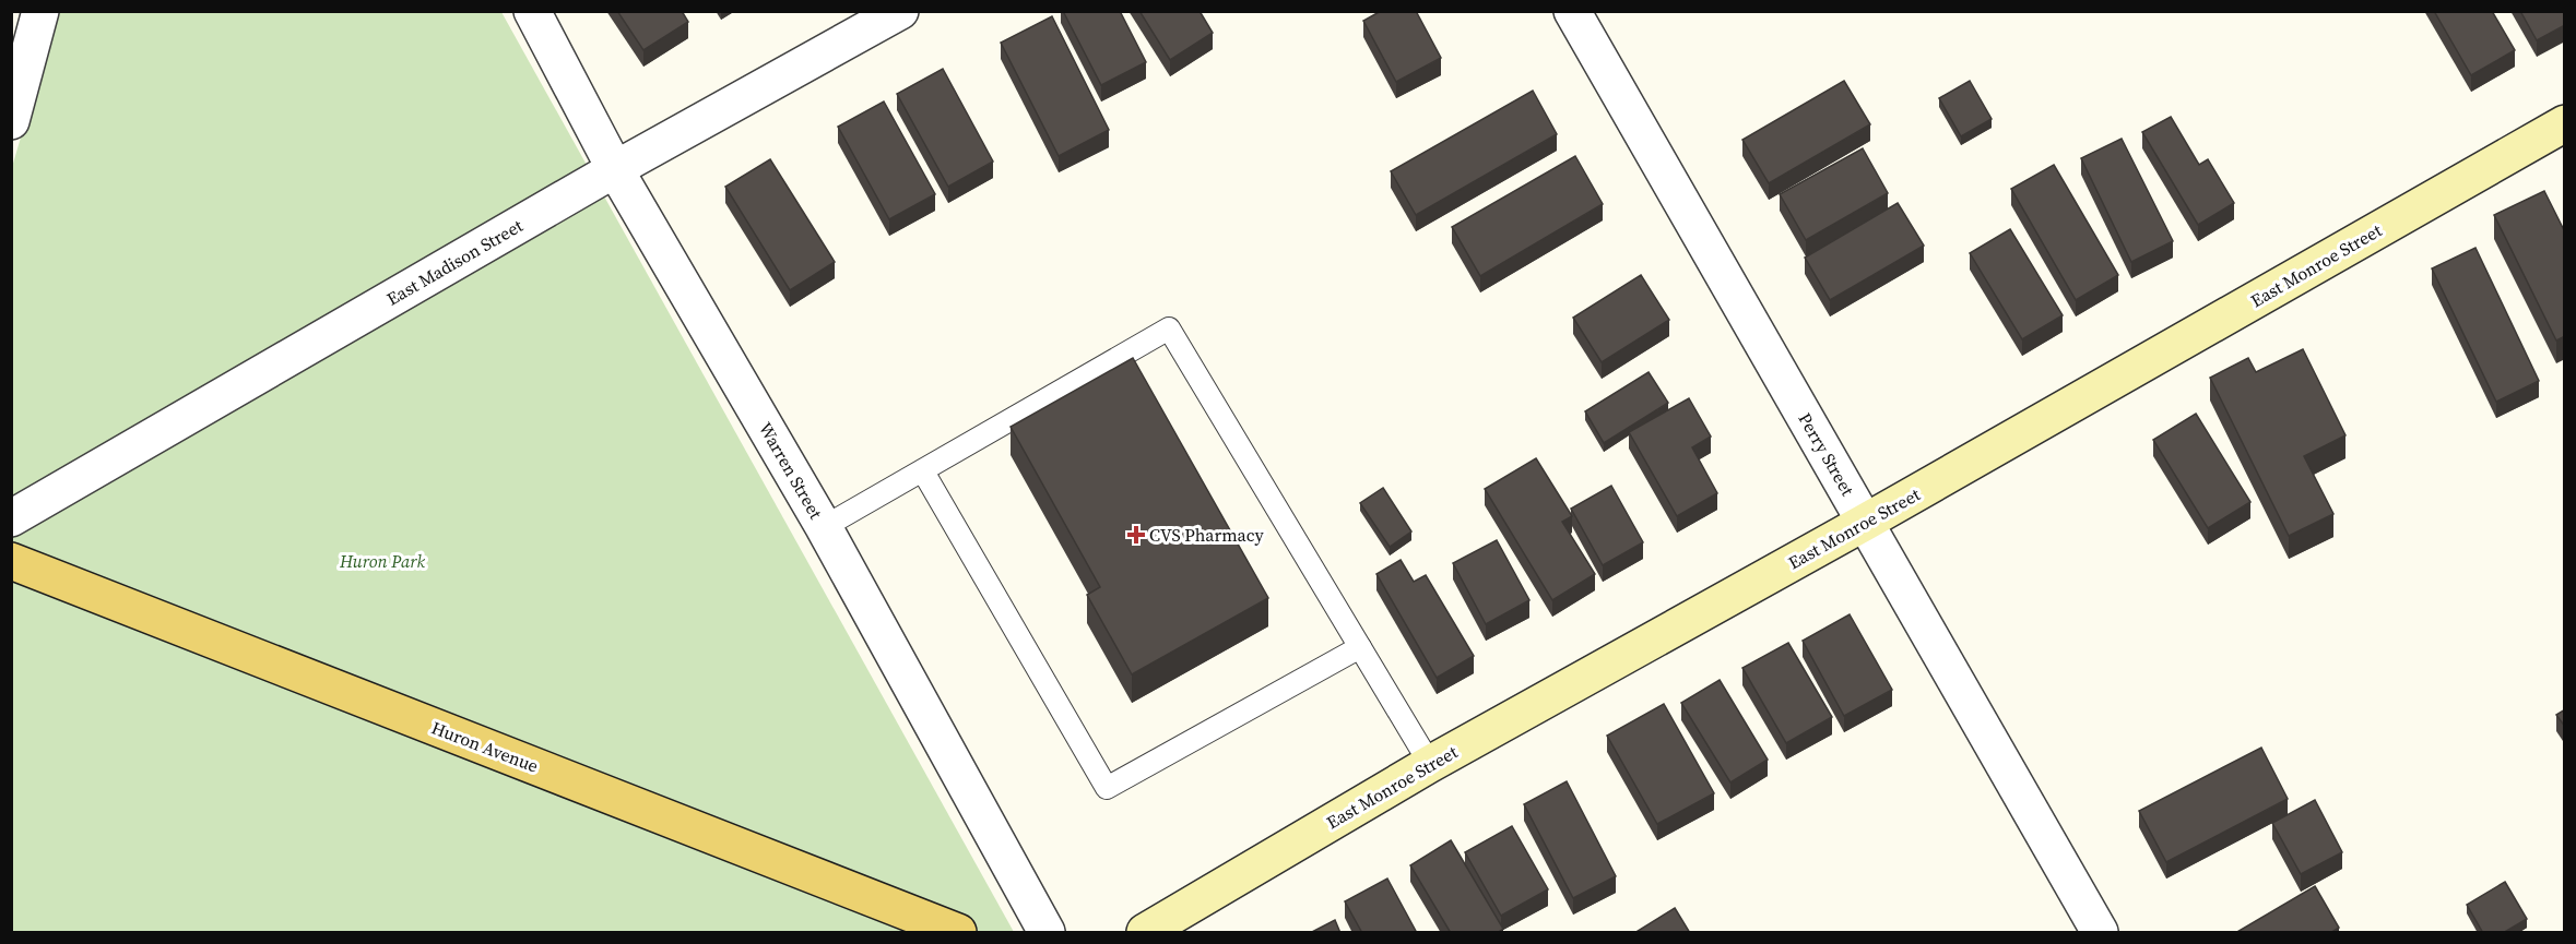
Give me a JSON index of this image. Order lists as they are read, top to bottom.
{
  "streets": {
    "main road": ["East Monroe Street", "Huron Avenue"],
    "street": ["East Madison Street", "Perry Street", "Warren Street"]
  },
  "crossings": [
    ["East Madison Street", "Warren Street"],
    ["East Monroe Street", "Perry Street"]
  ],
  "parks": ["Huron Park"],
  "places": {
    "health": ["CVS Pharmacy"]
  }
}
